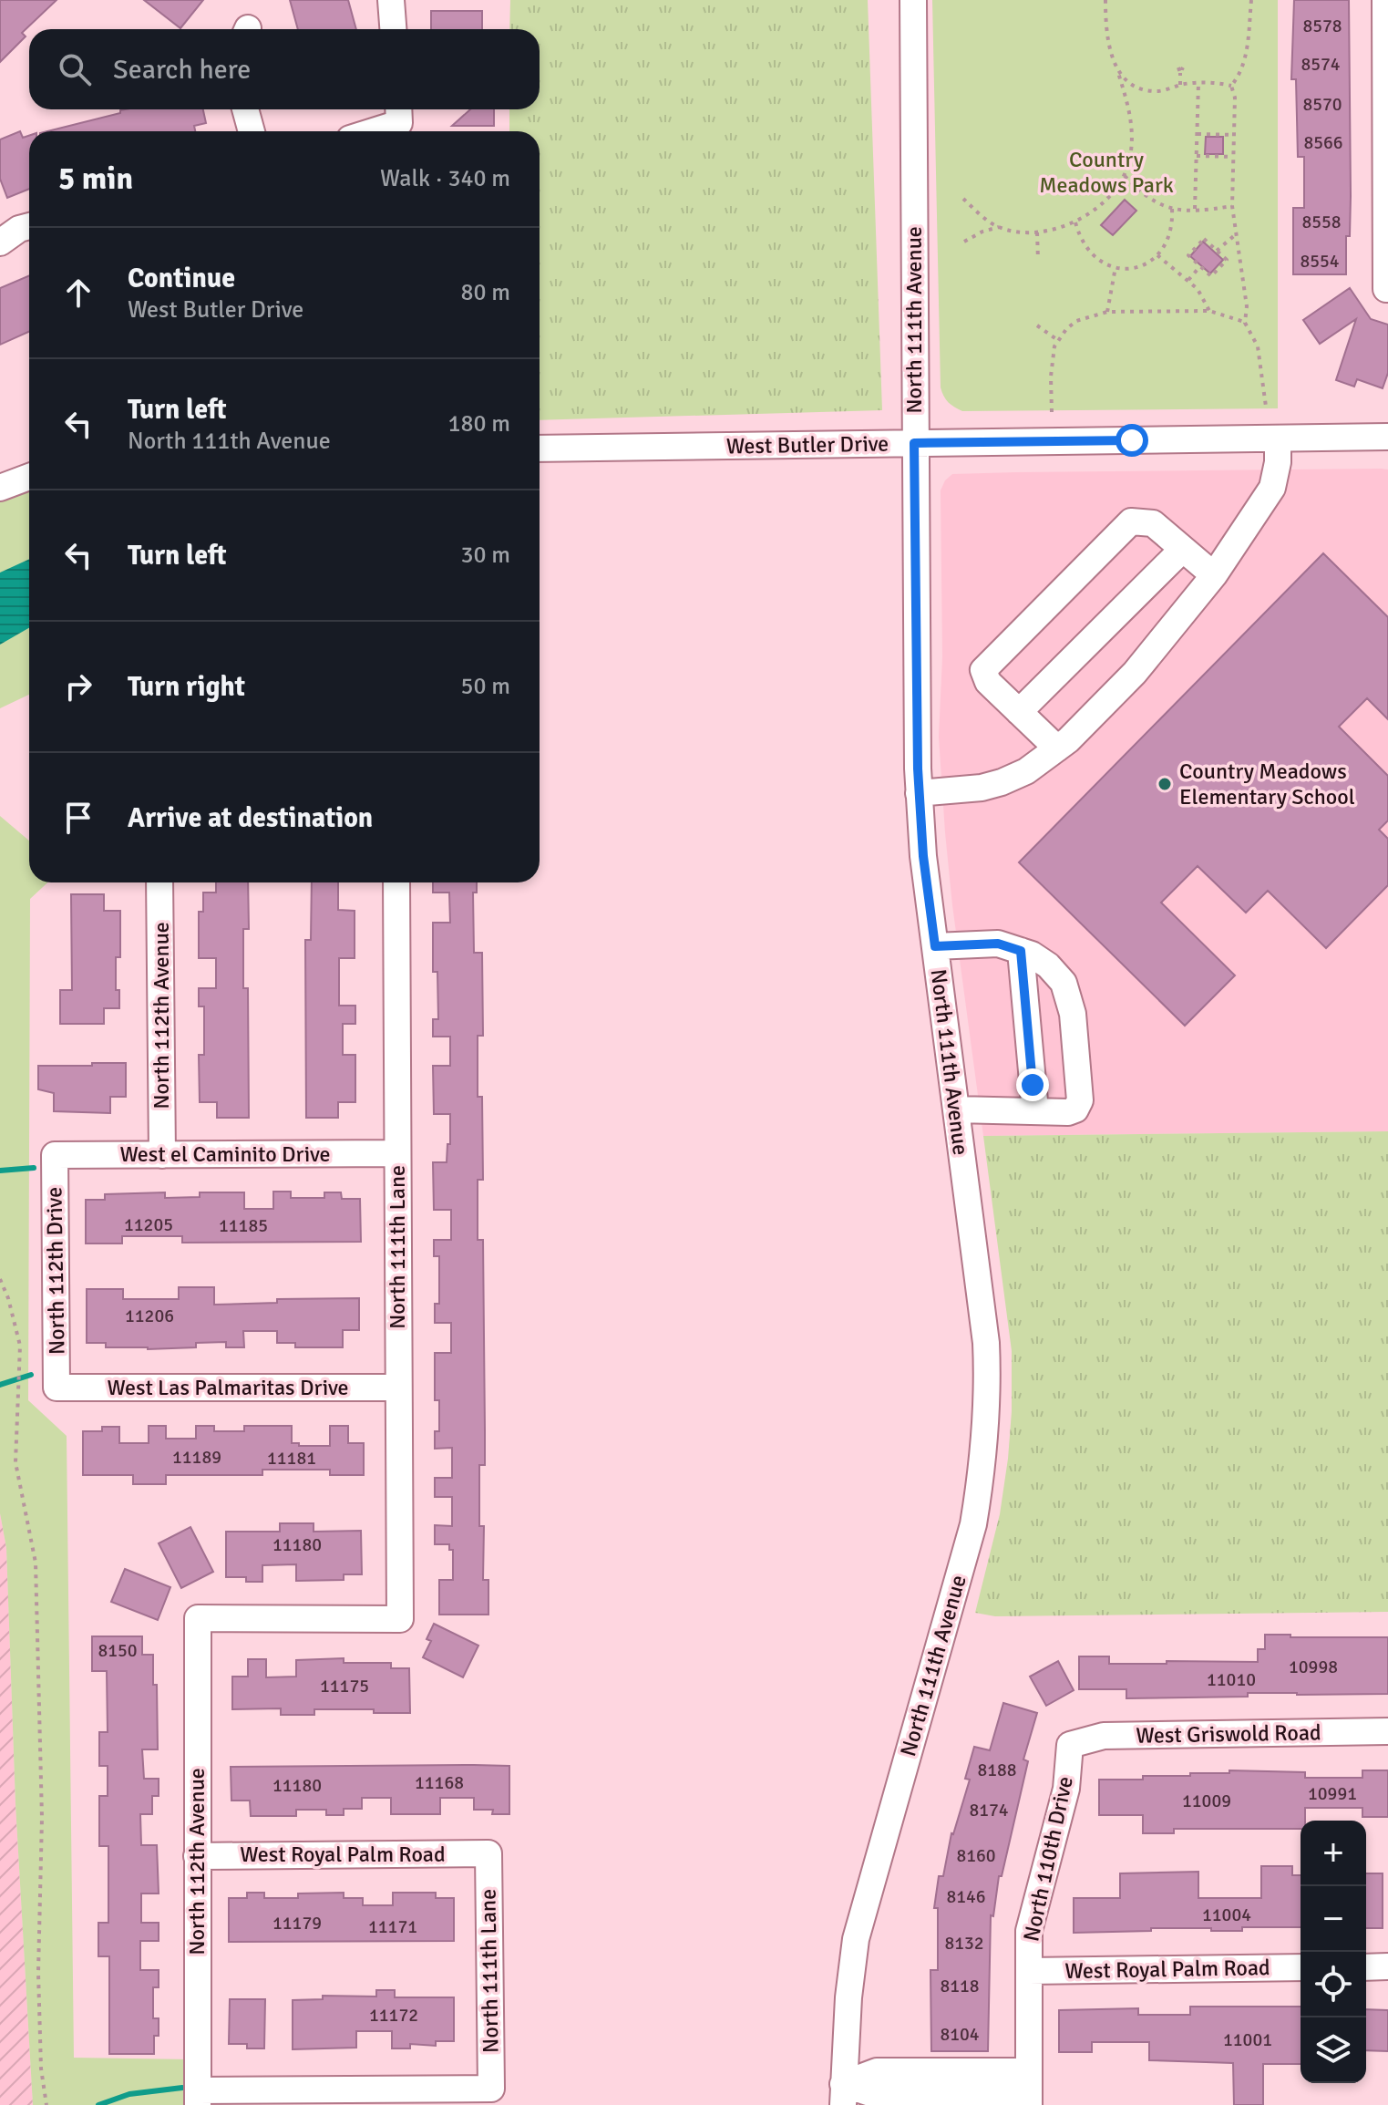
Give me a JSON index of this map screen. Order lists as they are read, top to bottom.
{
  "streets": {
    "street": [
      "North 111th Avenue",
      "West Butler Drive",
      "North 112th Avenue",
      "West el Caminito Drive",
      "North 111th Lane",
      "North 112th Drive",
      "West Las Palmaritas Drive",
      "West Griswold Road",
      "West Royal Palm Road",
      "North 110th Drive"
    ]
  },
  "crossings": [
    ["North 111th Avenue", "West Butler Drive"],
    ["North 112th Avenue", "West el Caminito Drive"],
    ["North 112th Avenue", "North 111th Lane"],
    ["North 112th Avenue", "West Royal Palm Road"],
    ["West el Caminito Drive", "North 111th Lane"],
    ["West el Caminito Drive", "North 112th Drive"],
    ["North 111th Lane", "West Las Palmaritas Drive"],
    ["North 111th Lane", "West Royal Palm Road"],
    ["North 112th Drive", "West Las Palmaritas Drive"],
    ["West Griswold Road", "North 110th Drive"],
    ["West Royal Palm Road", "North 110th Drive"]
  ],
  "parks": ["Country Meadows Park"],
  "places": ["Country Meadows Elementary School"],
  "house_numbers": [
    "8578",
    "8574",
    "8570",
    "8566",
    "8558",
    "8554",
    "11205",
    "11185",
    "11206",
    "11189",
    "11181",
    "11180",
    "8150",
    "10998",
    "11010",
    "11175",
    "8188",
    "11168",
    "11180",
    "10991",
    "11009",
    "8174",
    "8160",
    "8146",
    "11004",
    "11179",
    "11171",
    "8132",
    "8118",
    "11172",
    "8104",
    "11001"
  ],
  "page": {
    "search": "Search here",
    "heading": ["5 min", "Walk · 340 m"],
    "list": [
      ["Continue", "West Butler Drive", "80 m"],
      ["Turn left", "North 111th Avenue", "180 m"],
      ["Turn left", "30 m"],
      ["Turn right", "50 m"],
      "Arrive at destination"
    ],
    "map_buttons": ["+", "−"]
  }
}
